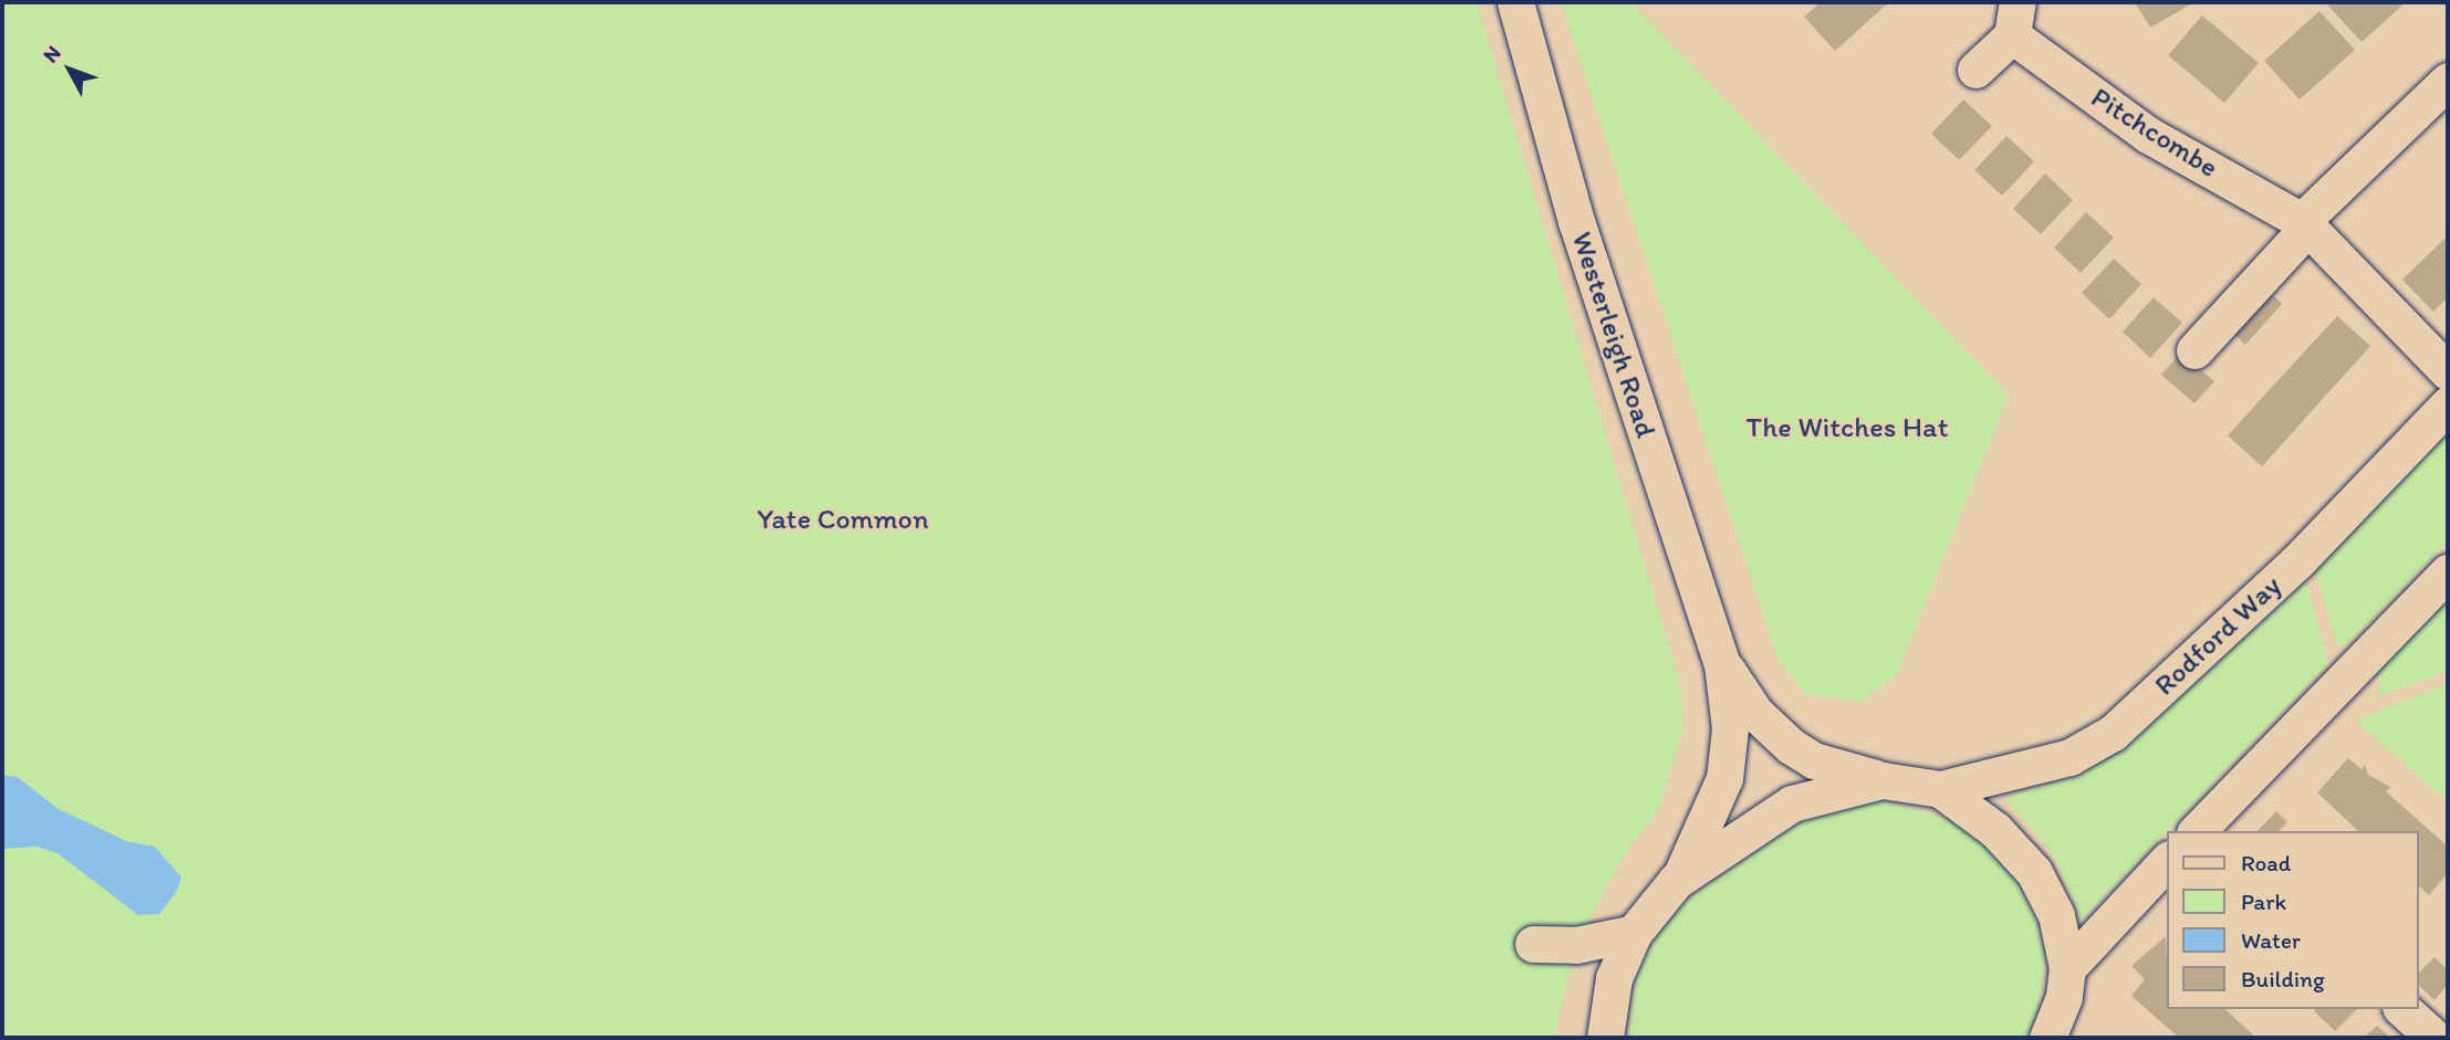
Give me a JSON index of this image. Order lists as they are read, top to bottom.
{
  "streets": {
    "street": ["Pitchcombe", "Westerleigh Road", "Rodford Way"]
  },
  "crossings": [
    ["Westerleigh Road", "Rodford Way"]
  ],
  "parks": ["The Witches Hat", "Yate Common"],
  "legend": [
    "Road",
    "Park",
    "Water",
    "Building"
  ],
  "north": "top left"
}
